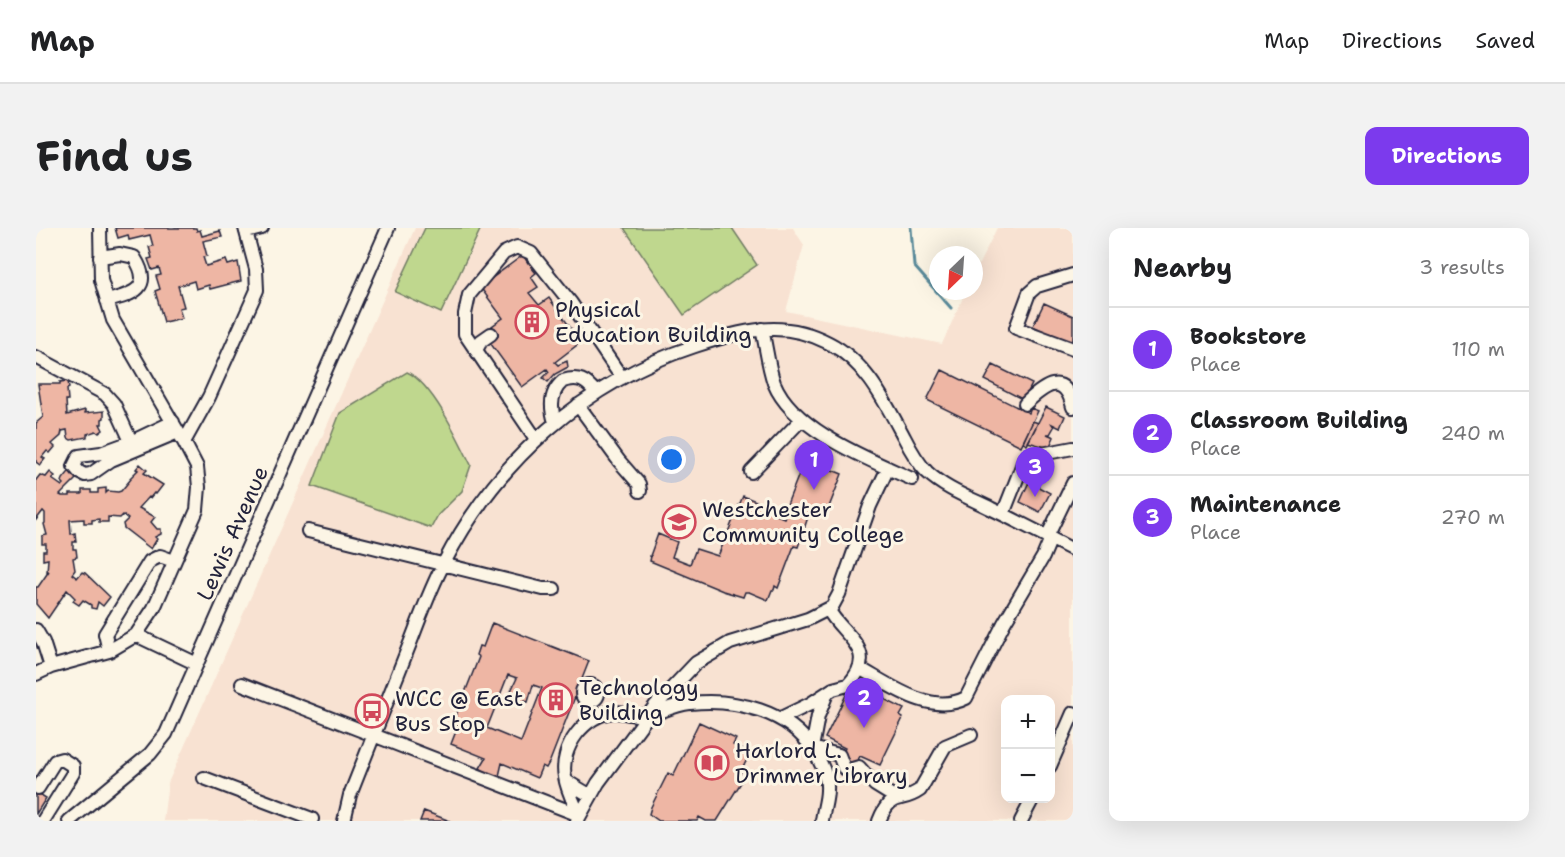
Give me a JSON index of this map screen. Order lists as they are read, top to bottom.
{
  "streets": {
    "street": ["Lewis Avenue"]
  },
  "places": {
    "building": ["Physical Education Building", "Technology Building"],
    "school or university": ["Westchester Community College"],
    "bus stop": ["WCC @ East Bus Stop"],
    "library": ["Harlord L. Drimmer Library"]
  },
  "north": "bottom left",
  "page": {
    "header": "Map",
    "nav": ["Map", "Directions", "Saved"],
    "buttons": "Directions",
    "title": "Find us",
    "heading": ["Nearby", "3 results"],
    "list": [
      {
        "mark": "1",
        "name": "Bookstore",
        "note": "Place",
        "value": "110 m"
      },
      {
        "mark": "2",
        "name": "Classroom Building",
        "note": "Place",
        "value": "240 m"
      },
      {
        "mark": "3",
        "name": "Maintenance",
        "note": "Place",
        "value": "270 m"
      }
    ],
    "pins": ["1", "3", "2"],
    "map_buttons": ["+", "−"]
  }
}
